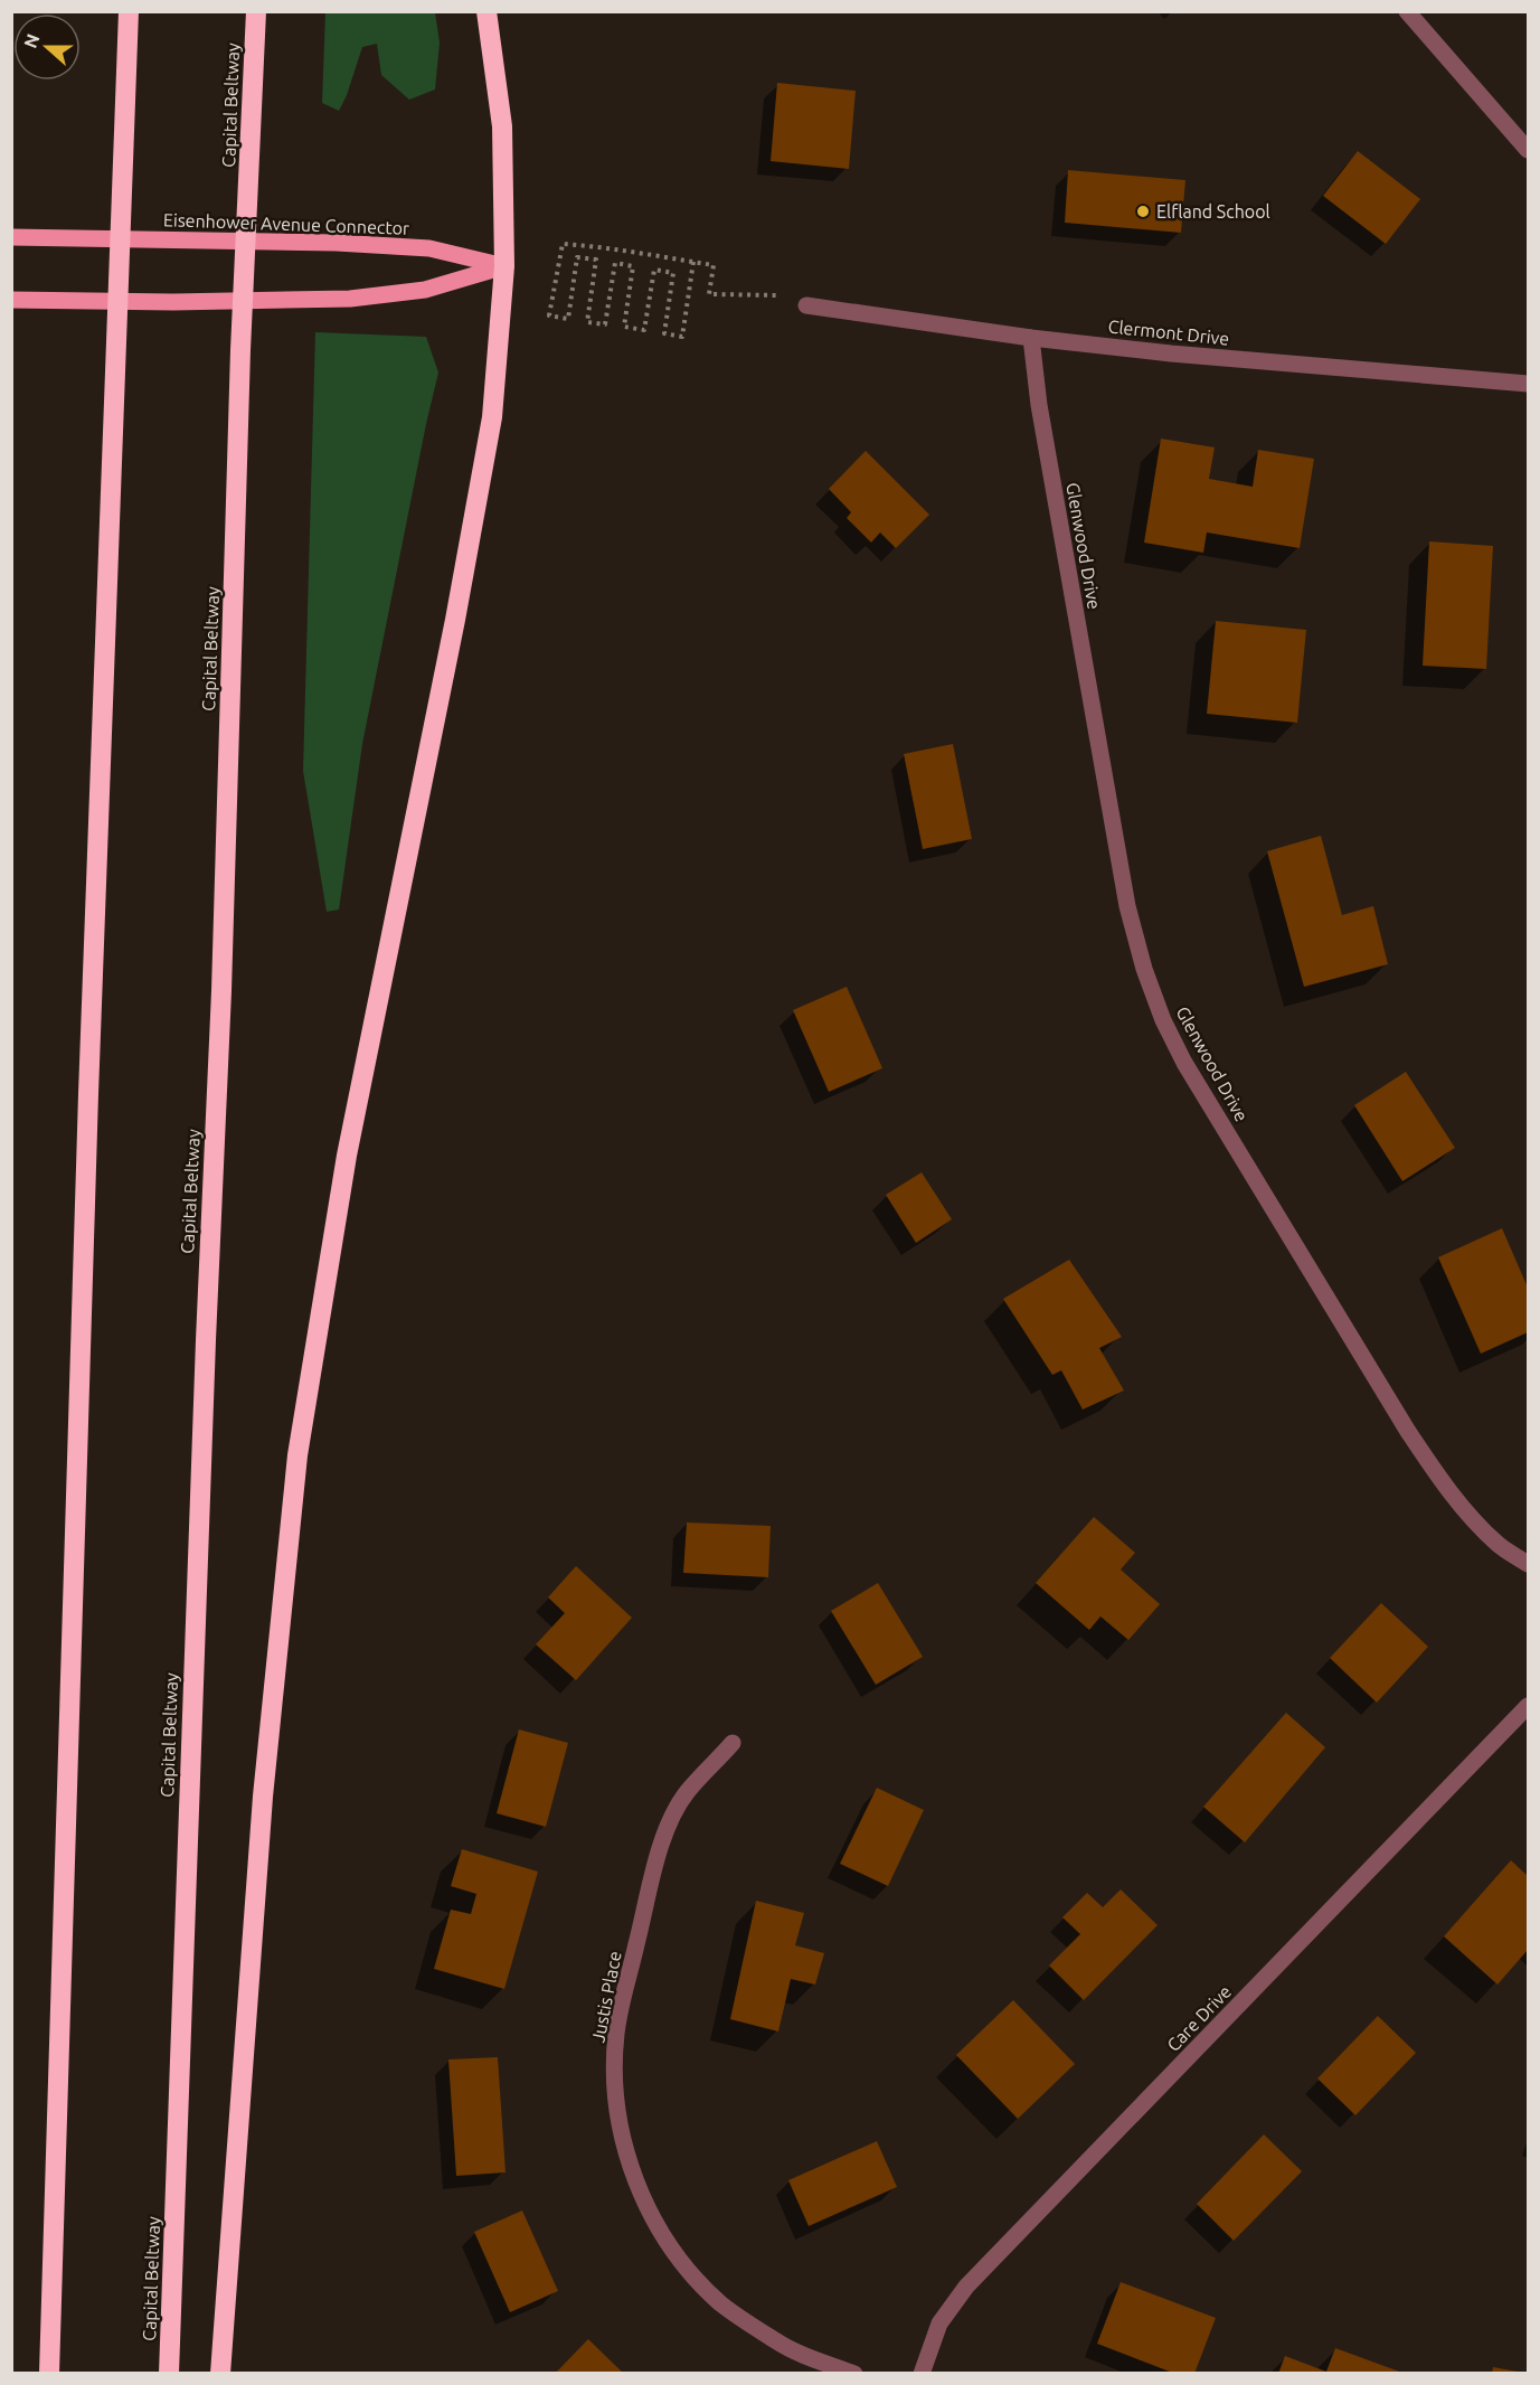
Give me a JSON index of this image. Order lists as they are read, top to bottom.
{
  "streets": {
    "highway": ["Capital Beltway"],
    "main road": ["Eisenhower Avenue Connector"],
    "street": [
      "Clermont Drive",
      "Glenwood Drive",
      "Justis Place",
      "Care Drive"
    ]
  },
  "crossings": [
    ["Clermont Drive", "Glenwood Drive"]
  ],
  "places": ["Elfland School"],
  "north": "left"
}
